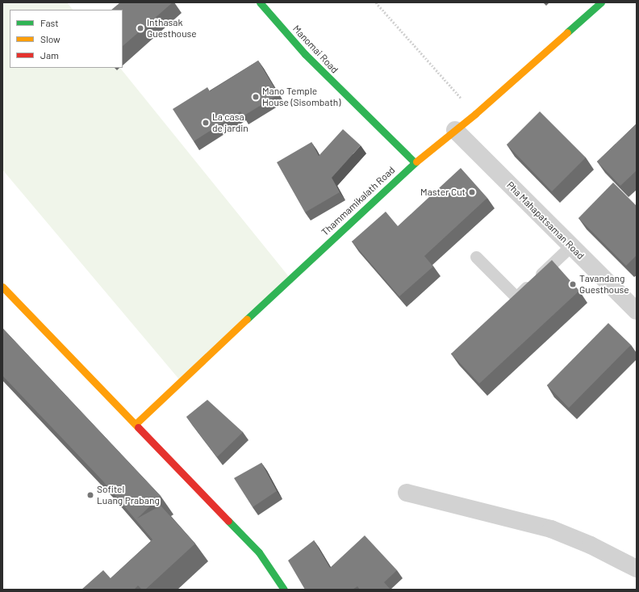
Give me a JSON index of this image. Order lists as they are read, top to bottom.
{
  "streets": {
    "street": ["Manomai Road", "Thammamikalath Road", "Pha Mahapatsaman Road"]
  },
  "crossings": [
    ["Manomai Road", "Thammamikalath Road"],
    ["Thammamikalath Road", "Pha Mahapatsaman Road"]
  ],
  "places": [
    "Inthasak Guesthouse",
    "Mano Temple House (Sisombath)",
    "La casa de jardin",
    "Master Cut",
    "Tavandang Guesthouse",
    "Sofitel Luang Prabang"
  ],
  "legend": ["Fast", "Slow", "Jam"]
}
